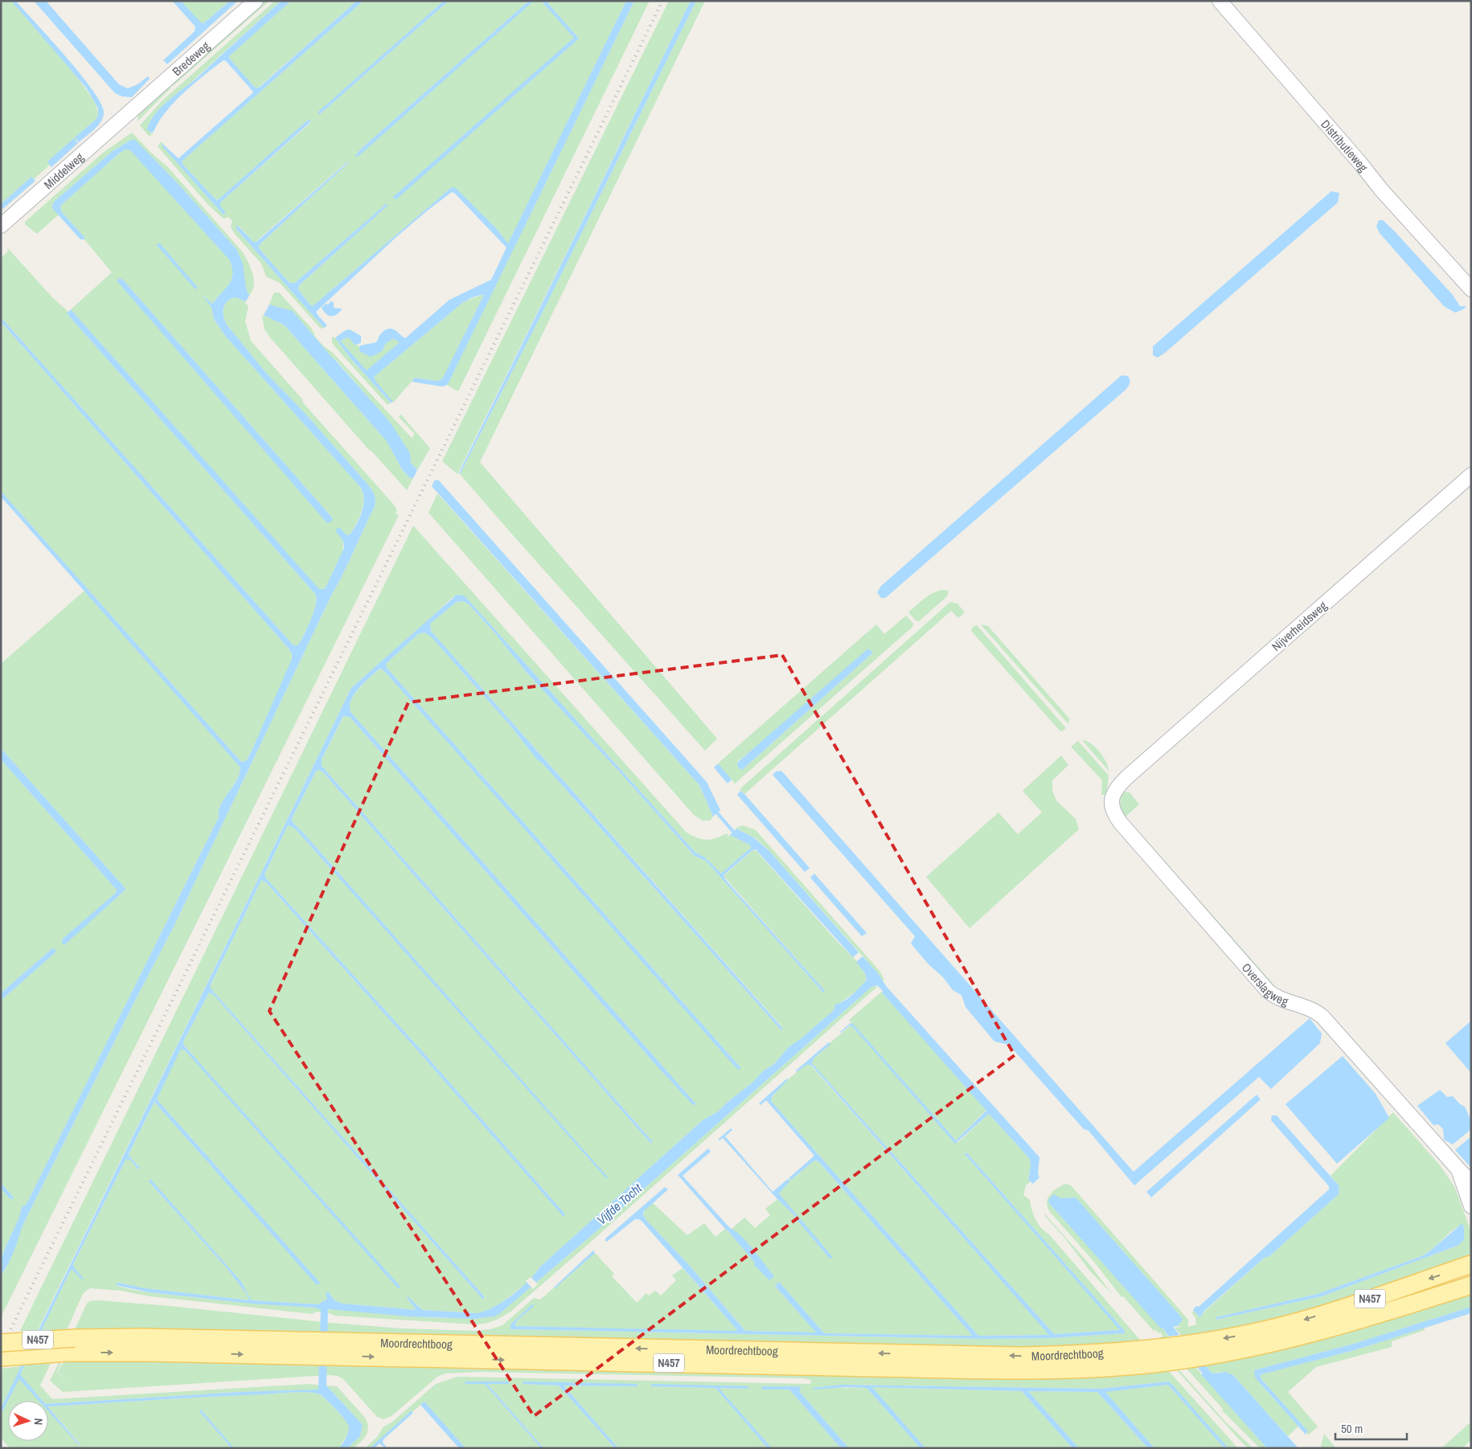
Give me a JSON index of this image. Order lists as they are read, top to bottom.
{
  "streets": {
    "main road": ["N457", "Moordrechtboog"],
    "street": [
      "Bredeweg",
      "Distributieweg",
      "Middelweg",
      "Nijverheidsweg",
      "Overslagweg"
    ]
  },
  "crossings": [
    ["Bredeweg", "Middelweg"],
    ["Nijverheidsweg", "Overslagweg"]
  ],
  "water": ["Vijfde Tocht"],
  "scale_bar": "50 m",
  "north": "right"
}
